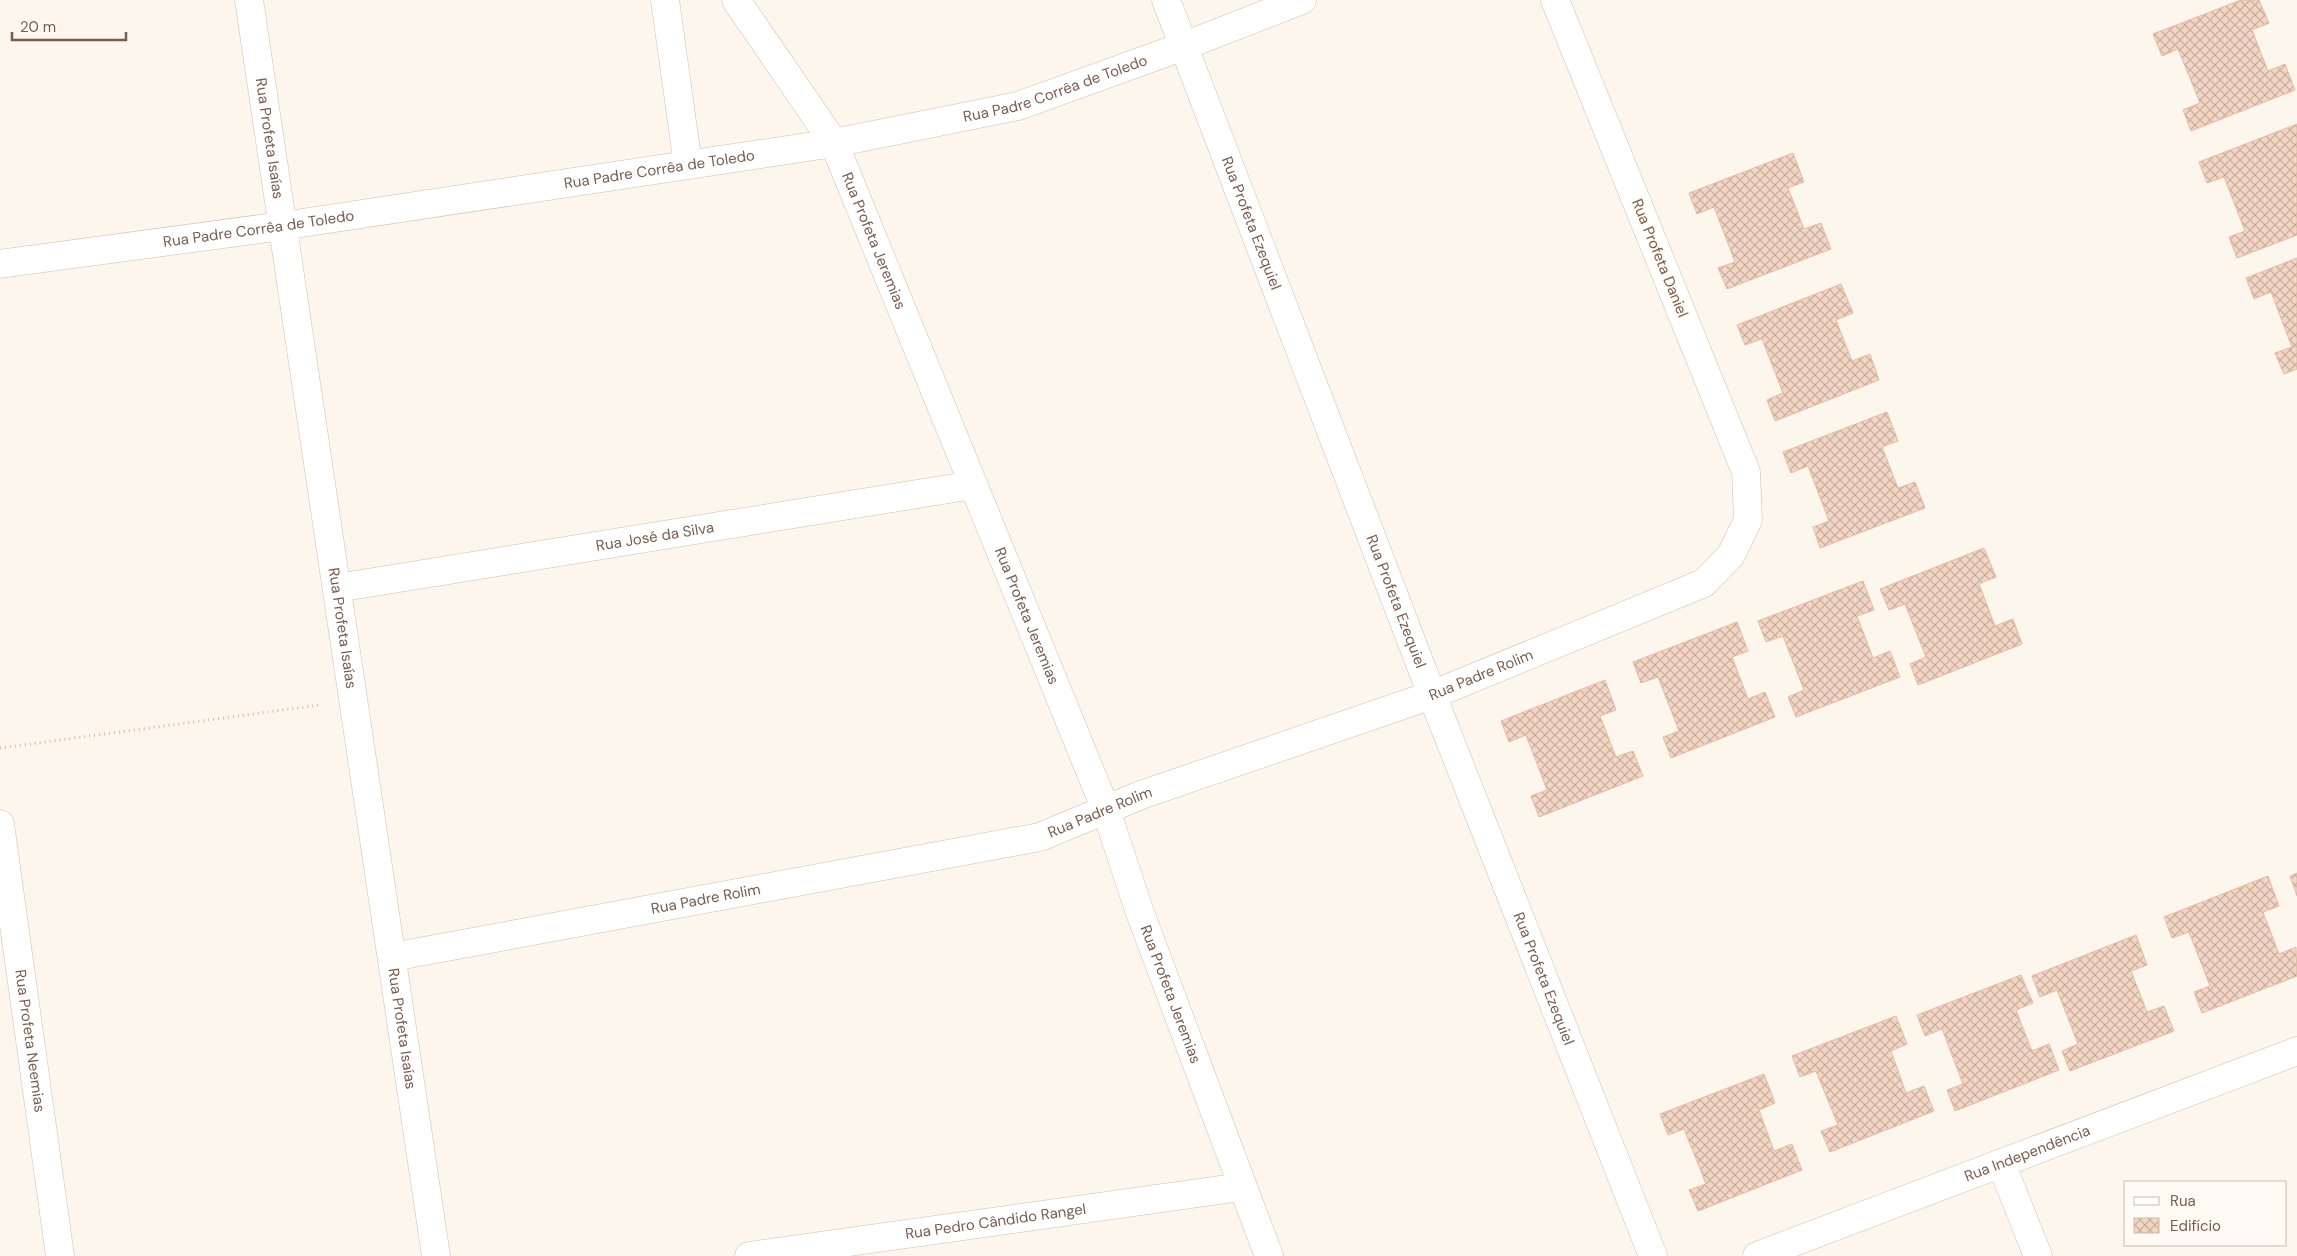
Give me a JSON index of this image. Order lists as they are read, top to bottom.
{
  "streets": {
    "street": [
      "Rua Padre Corrêa de Toledo",
      "Rua Profeta Isaías",
      "Rua Profeta Ezequiel",
      "Rua Profeta Jeremias",
      "Rua Profeta Daniel",
      "Rua José da Silva",
      "Rua Padre Rolim",
      "Rua Profeta Neemias",
      "Rua Independência",
      "Rua Pedro Cândido Rangel"
    ]
  },
  "crossings": [
    ["Rua Padre Corrêa de Toledo", "Rua Profeta Isaías"],
    ["Rua Padre Corrêa de Toledo", "Rua Profeta Ezequiel"],
    ["Rua Padre Corrêa de Toledo", "Rua Profeta Jeremias"],
    ["Rua Profeta Isaías", "Rua José da Silva"],
    ["Rua Profeta Isaías", "Rua Padre Rolim"],
    ["Rua Profeta Ezequiel", "Rua Padre Rolim"],
    ["Rua Profeta Jeremias", "Rua José da Silva"],
    ["Rua Profeta Jeremias", "Rua Padre Rolim"],
    ["Rua Profeta Jeremias", "Rua Pedro Cândido Rangel"],
    ["Rua Profeta Daniel", "Rua Padre Rolim"]
  ],
  "legend": ["Rua", "Edifício"],
  "scale_bar": "20 m"
}
